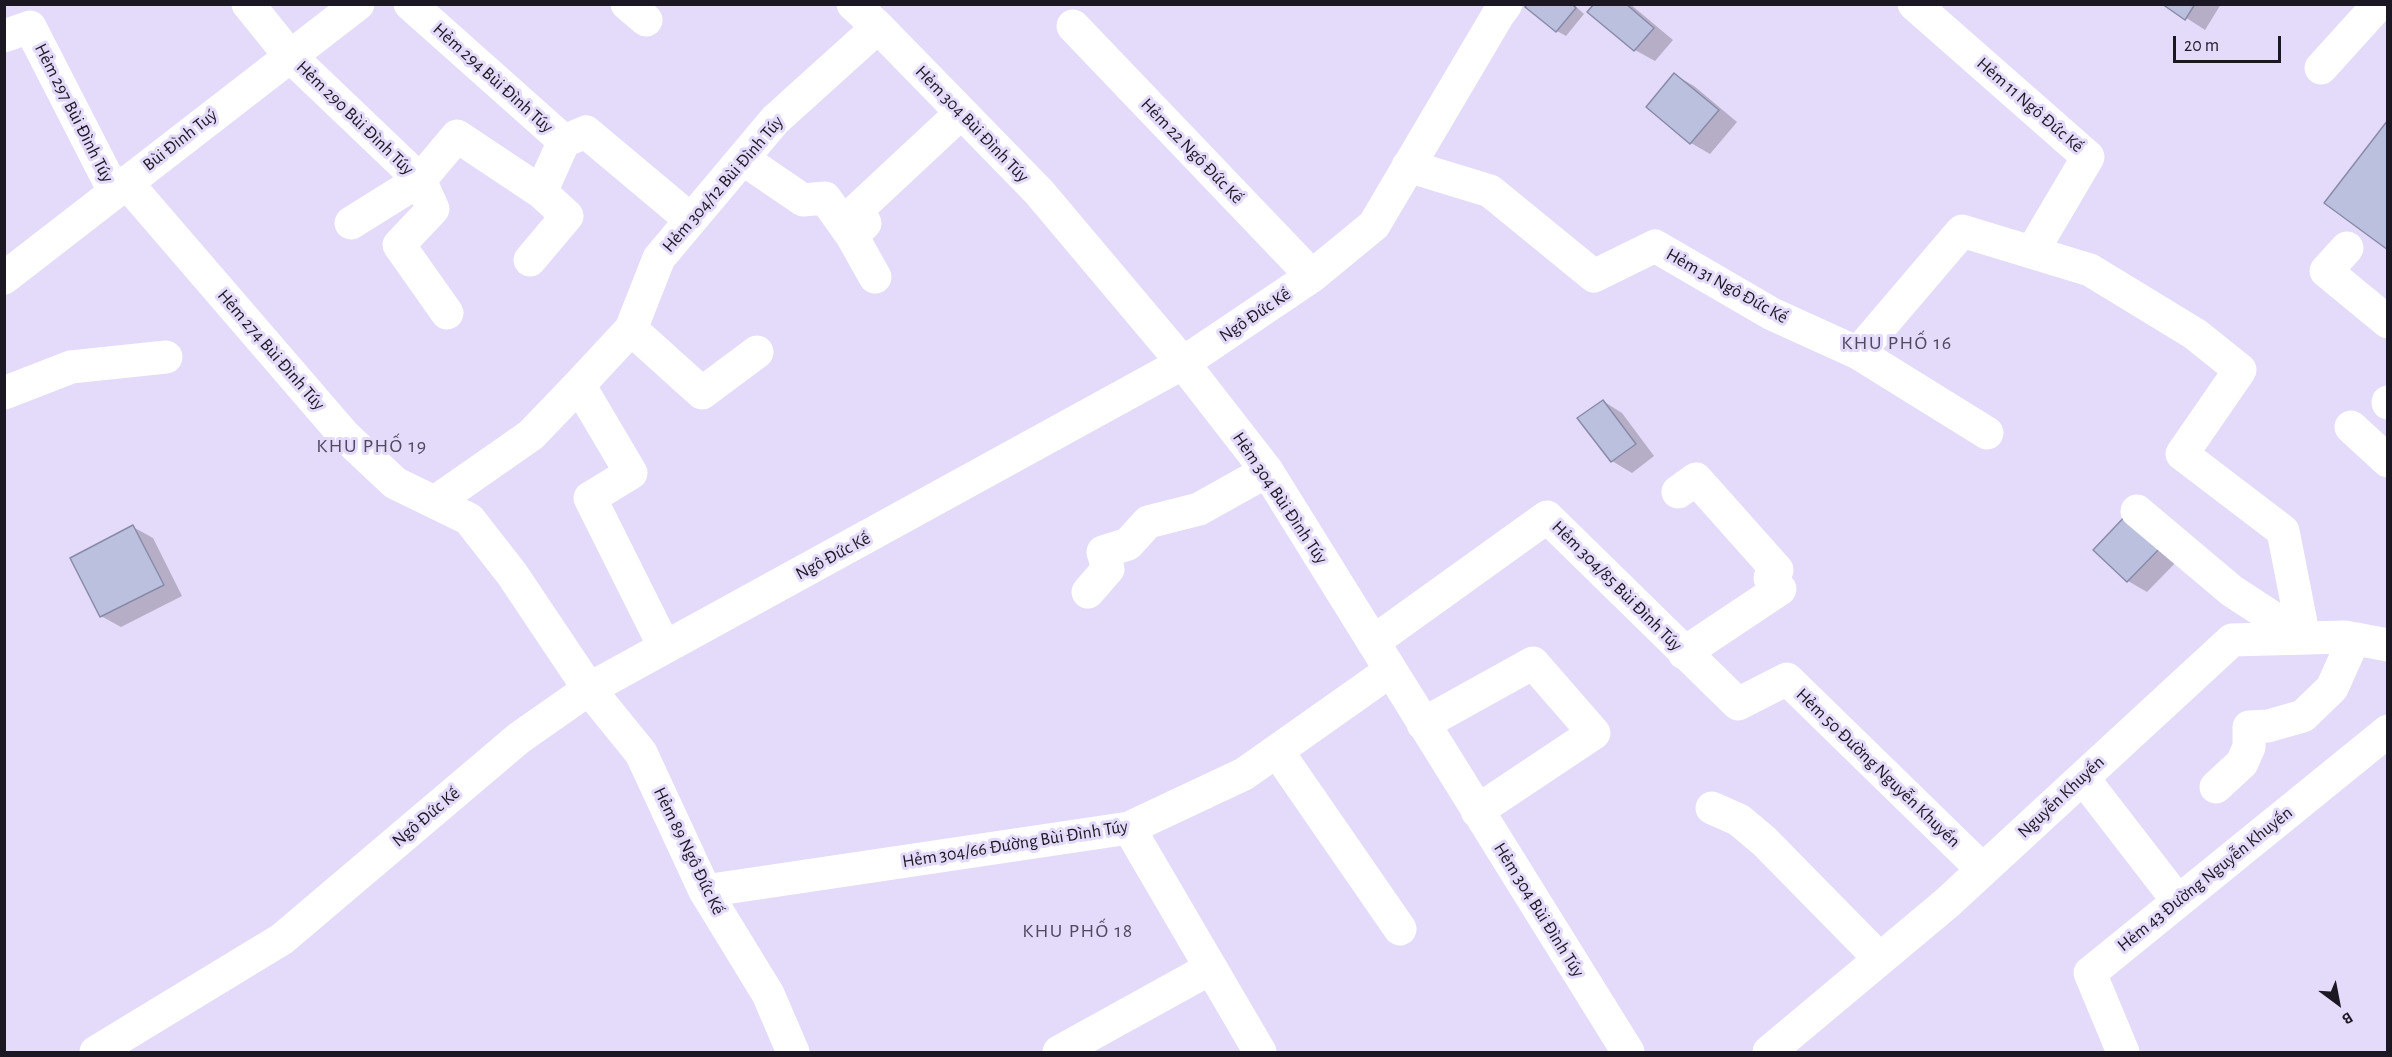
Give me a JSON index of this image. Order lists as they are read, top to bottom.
{
  "streets": {
    "street": [
      "Hẻm 294 Bùi Đình Túy",
      "Hẻm 11 Ngô Đức Kế",
      "Hẻm 297 Bùi Đình Túy",
      "Hẻm 290 Bùi Đình Túy",
      "Hẻm 304 Bùi Đình Túy",
      "Bùi Đình Tuý",
      "Hẻm 22 Ngô Đức Kế",
      "Hẻm 304/12 Bùi Đình Túy",
      "Hẻm 31 Ngô Đức Kế",
      "Ngô Đức Kế",
      "Hẻm 274 Bùi Đình Túy",
      "Hẻm 304/85 Bùi Đình Túy",
      "Hẻm 50 Đường Nguyễn Khuyến",
      "Nguyễn Khuyến",
      "Hẻm 304/66 Đường Bùi Đình Túy",
      "Hẻm 89 Ngô Đức Kế",
      "Hẻm 43 Đường Nguyễn Khuyến"
    ]
  },
  "crossings": [
    ["Hẻm 294 Bùi Đình Túy", "Hẻm 304/12 Bùi Đình Túy"],
    ["Hẻm 297 Bùi Đình Túy", "Bùi Đình Tuý"],
    ["Hẻm 297 Bùi Đình Túy", "Hẻm 274 Bùi Đình Túy"],
    ["Hẻm 290 Bùi Đình Túy", "Bùi Đình Tuý"],
    ["Hẻm 304 Bùi Đình Túy", "Hẻm 304/12 Bùi Đình Túy"],
    ["Hẻm 304 Bùi Đình Túy", "Ngô Đức Kế"],
    ["Hẻm 304 Bùi Đình Túy", "Hẻm 304/85 Bùi Đình Túy"],
    ["Hẻm 304 Bùi Đình Túy", "Hẻm 304/66 Đường Bùi Đình Túy"],
    ["Bùi Đình Tuý", "Hẻm 274 Bùi Đình Túy"],
    ["Hẻm 22 Ngô Đức Kế", "Ngô Đức Kế"],
    ["Hẻm 304/12 Bùi Đình Túy", "Hẻm 274 Bùi Đình Túy"],
    ["Hẻm 31 Ngô Đức Kế", "Ngô Đức Kế"],
    ["Ngô Đức Kế", "Hẻm 274 Bùi Đình Túy"],
    ["Ngô Đức Kế", "Hẻm 89 Ngô Đức Kế"],
    ["Hẻm 274 Bùi Đình Túy", "Hẻm 89 Ngô Đức Kế"],
    ["Hẻm 304/85 Bùi Đình Túy", "Hẻm 50 Đường Nguyễn Khuyến"],
    ["Hẻm 50 Đường Nguyễn Khuyến", "Nguyễn Khuyến"],
    ["Hẻm 304/66 Đường Bùi Đình Túy", "Hẻm 89 Ngô Đức Kế"]
  ],
  "districts": ["KHU PHỐ 16", "KHU PHỐ 19", "KHU PHỐ 18"],
  "scale_bar": "20 m",
  "north": "bottom right"
}
